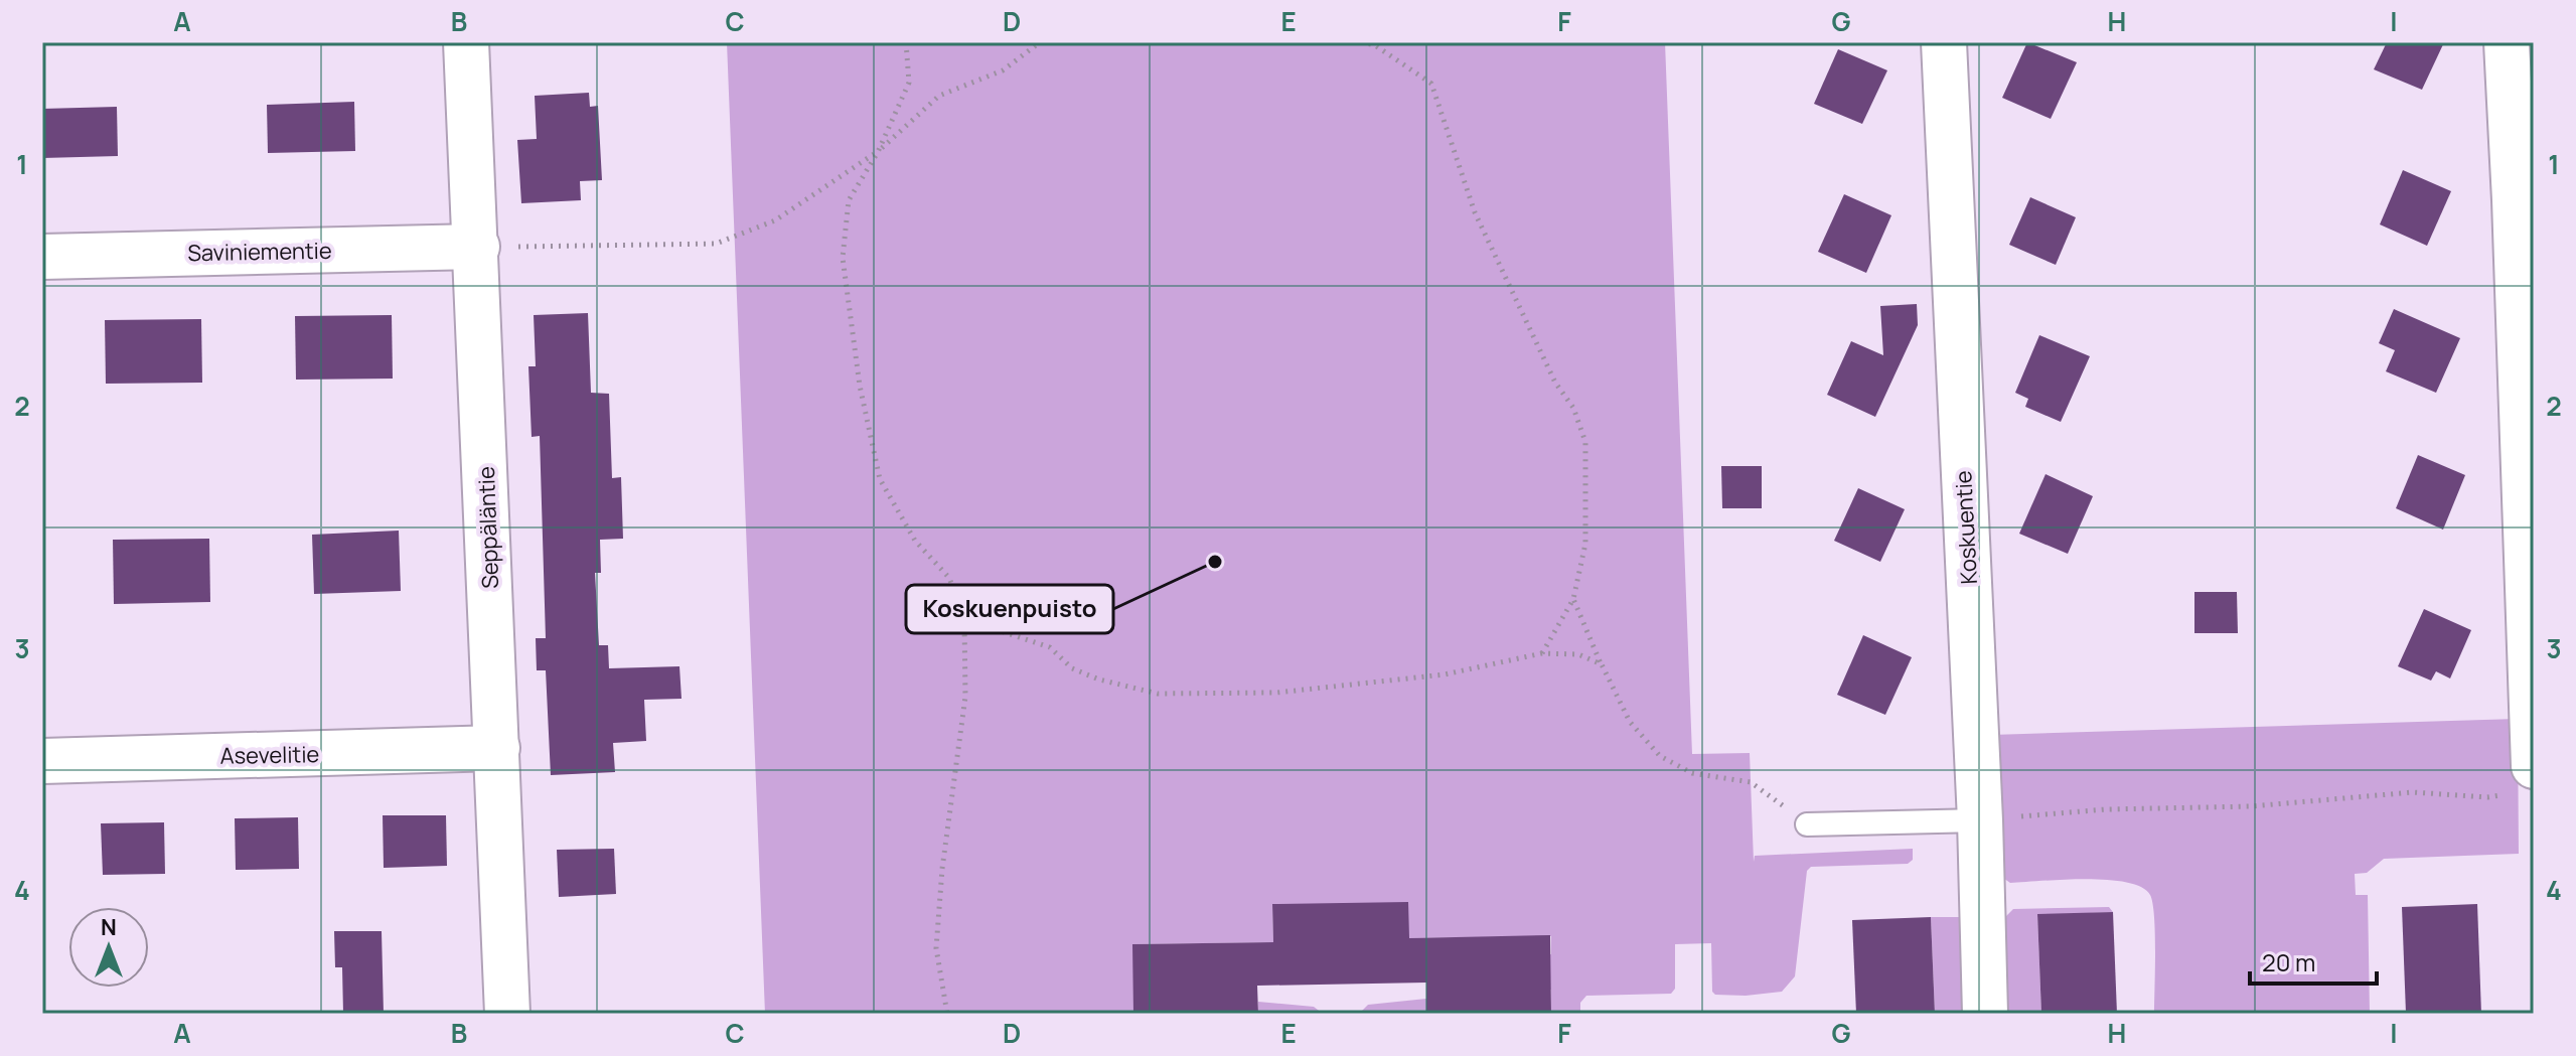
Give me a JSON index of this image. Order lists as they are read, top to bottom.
{
  "streets": {
    "street": [
      "Saviniementie",
      "Seppäläntie",
      "Koskuentie",
      "Asevelitie"
    ]
  },
  "crossings": [
    ["Saviniementie", "Seppäläntie"],
    ["Seppäläntie", "Asevelitie"]
  ],
  "places": ["Koskuenpuisto"],
  "scale_bar": "20 m",
  "north": "top",
  "grid": {
    "columns": [
      "A",
      "B",
      "C",
      "D",
      "E",
      "F",
      "G",
      "H",
      "I"
    ],
    "rows": [
      "1",
      "2",
      "3",
      "4"
    ]
  }
}
